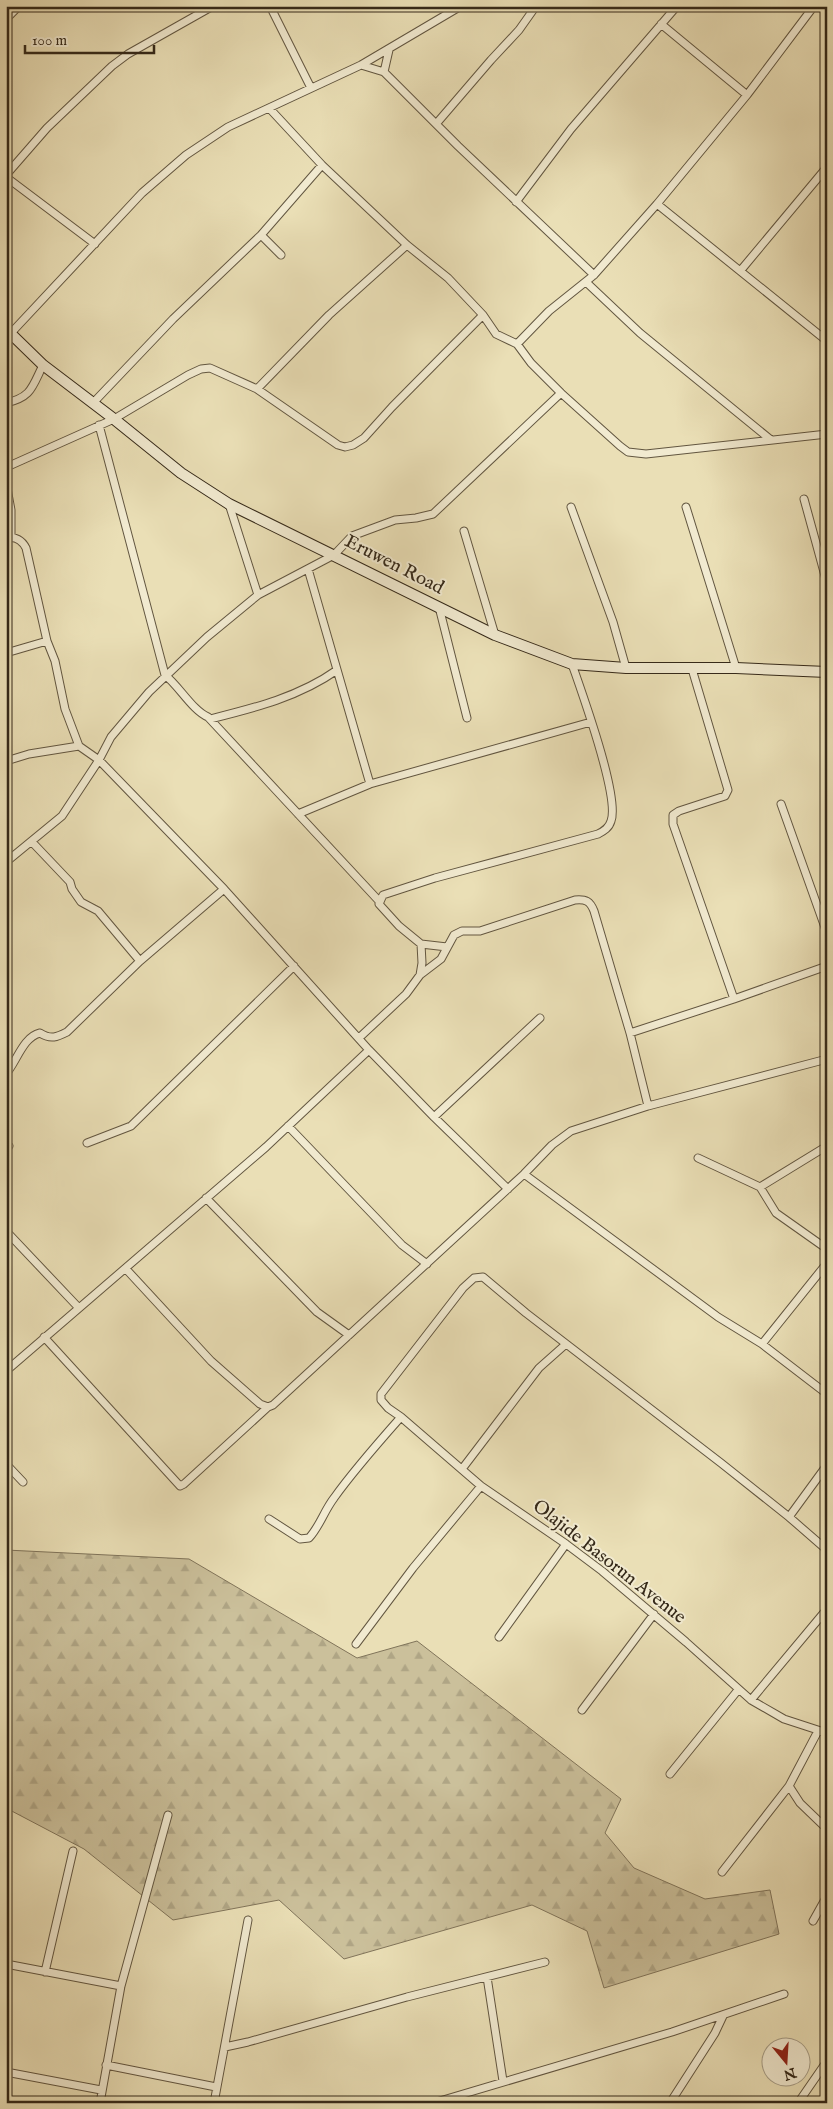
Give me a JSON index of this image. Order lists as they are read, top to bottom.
{
  "streets": {
    "street": ["Eruwen Road", "Olajide Basorun Avenue"]
  },
  "scale_bar": "100 m",
  "north": "bottom"
}
